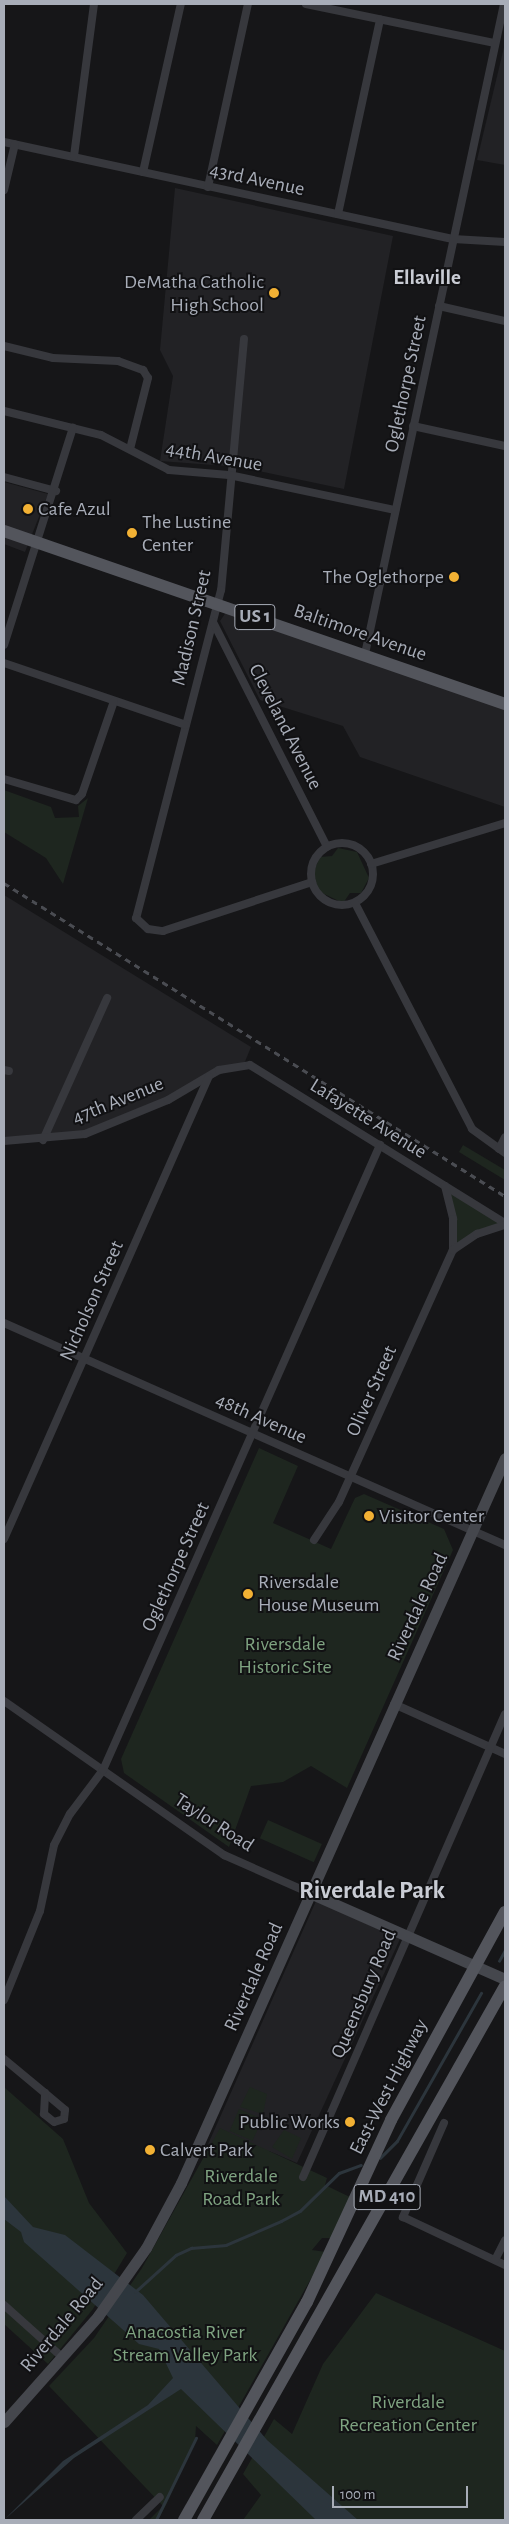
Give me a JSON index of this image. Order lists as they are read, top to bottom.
{
  "streets": {
    "main road": [
      "US 1",
      "Baltimore Avenue",
      "East-West Highway",
      "MD 410"
    ],
    "street": [
      "43rd Avenue",
      "Oglethorpe Street",
      "44th Avenue",
      "Madison Street",
      "Cleveland Avenue",
      "47th Avenue",
      "Lafayette Avenue",
      "Nicholson Street",
      "Oliver Street",
      "48th Avenue",
      "Riverdale Road",
      "Taylor Road",
      "Queensbury Road"
    ]
  },
  "crossings": [
    ["43rd Avenue", "Oglethorpe Street"],
    ["Oglethorpe Street", "44th Avenue"],
    ["Oglethorpe Street", "Baltimore Avenue"],
    ["Oglethorpe Street", "Lafayette Avenue"],
    ["Oglethorpe Street", "48th Avenue"],
    ["Oglethorpe Street", "Taylor Road"],
    ["44th Avenue", "Madison Street"],
    ["Madison Street", "Baltimore Avenue"],
    ["Madison Street", "Cleveland Avenue"],
    ["47th Avenue", "Lafayette Avenue"],
    ["47th Avenue", "Nicholson Street"],
    ["Lafayette Avenue", "Nicholson Street"],
    ["Lafayette Avenue", "Oliver Street"],
    ["Nicholson Street", "48th Avenue"],
    ["Oliver Street", "48th Avenue"],
    ["48th Avenue", "Riverdale Road"],
    ["Riverdale Road", "Taylor Road"],
    ["Taylor Road", "Queensbury Road"],
    ["Taylor Road", "East-West Highway"]
  ],
  "districts": ["Ellaville", "Riverdale Park"],
  "parks": [
    "Riversdale Historic Site",
    "Riverdale Road Park",
    "Anacostia River Stream Valley Park",
    "Riverdale Recreation Center"
  ],
  "places": [
    "DeMatha Catholic High School",
    "Cafe Azul",
    "The Lustine Center",
    "The Oglethorpe",
    "Visitor Center",
    "Riversdale House Museum",
    "Public Works",
    "Calvert Park"
  ],
  "scale_bar": "100 m"
}
